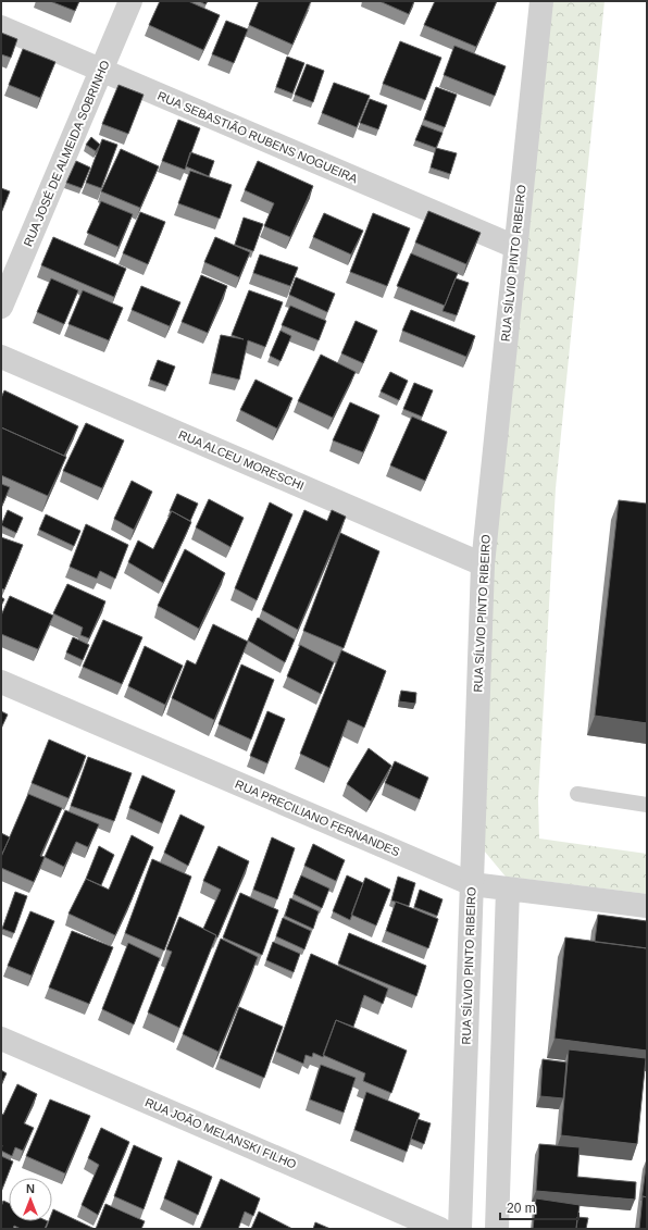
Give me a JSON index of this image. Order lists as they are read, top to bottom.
{
  "streets": {
    "street": [
      "RUA SEBASTIÃO RUBENS NOGUEIRA",
      "RUA JOSÉ DE ALMEIDA SOBRINHO",
      "RUA SÍLVIO PINTO RIBEIRO",
      "RUA ALCEU MORESCHI",
      "RUA PRECILIANO FERNANDES",
      "RUA JOÃO MELANSKI FILHO"
    ]
  },
  "crossings": [
    ["RUA SEBASTIÃO RUBENS NOGUEIRA", "RUA JOSÉ DE ALMEIDA SOBRINHO"],
    ["RUA SEBASTIÃO RUBENS NOGUEIRA", "RUA SÍLVIO PINTO RIBEIRO"],
    ["RUA SÍLVIO PINTO RIBEIRO", "RUA ALCEU MORESCHI"],
    ["RUA SÍLVIO PINTO RIBEIRO", "RUA PRECILIANO FERNANDES"]
  ],
  "scale_bar": "20 m",
  "north": "top"
}
